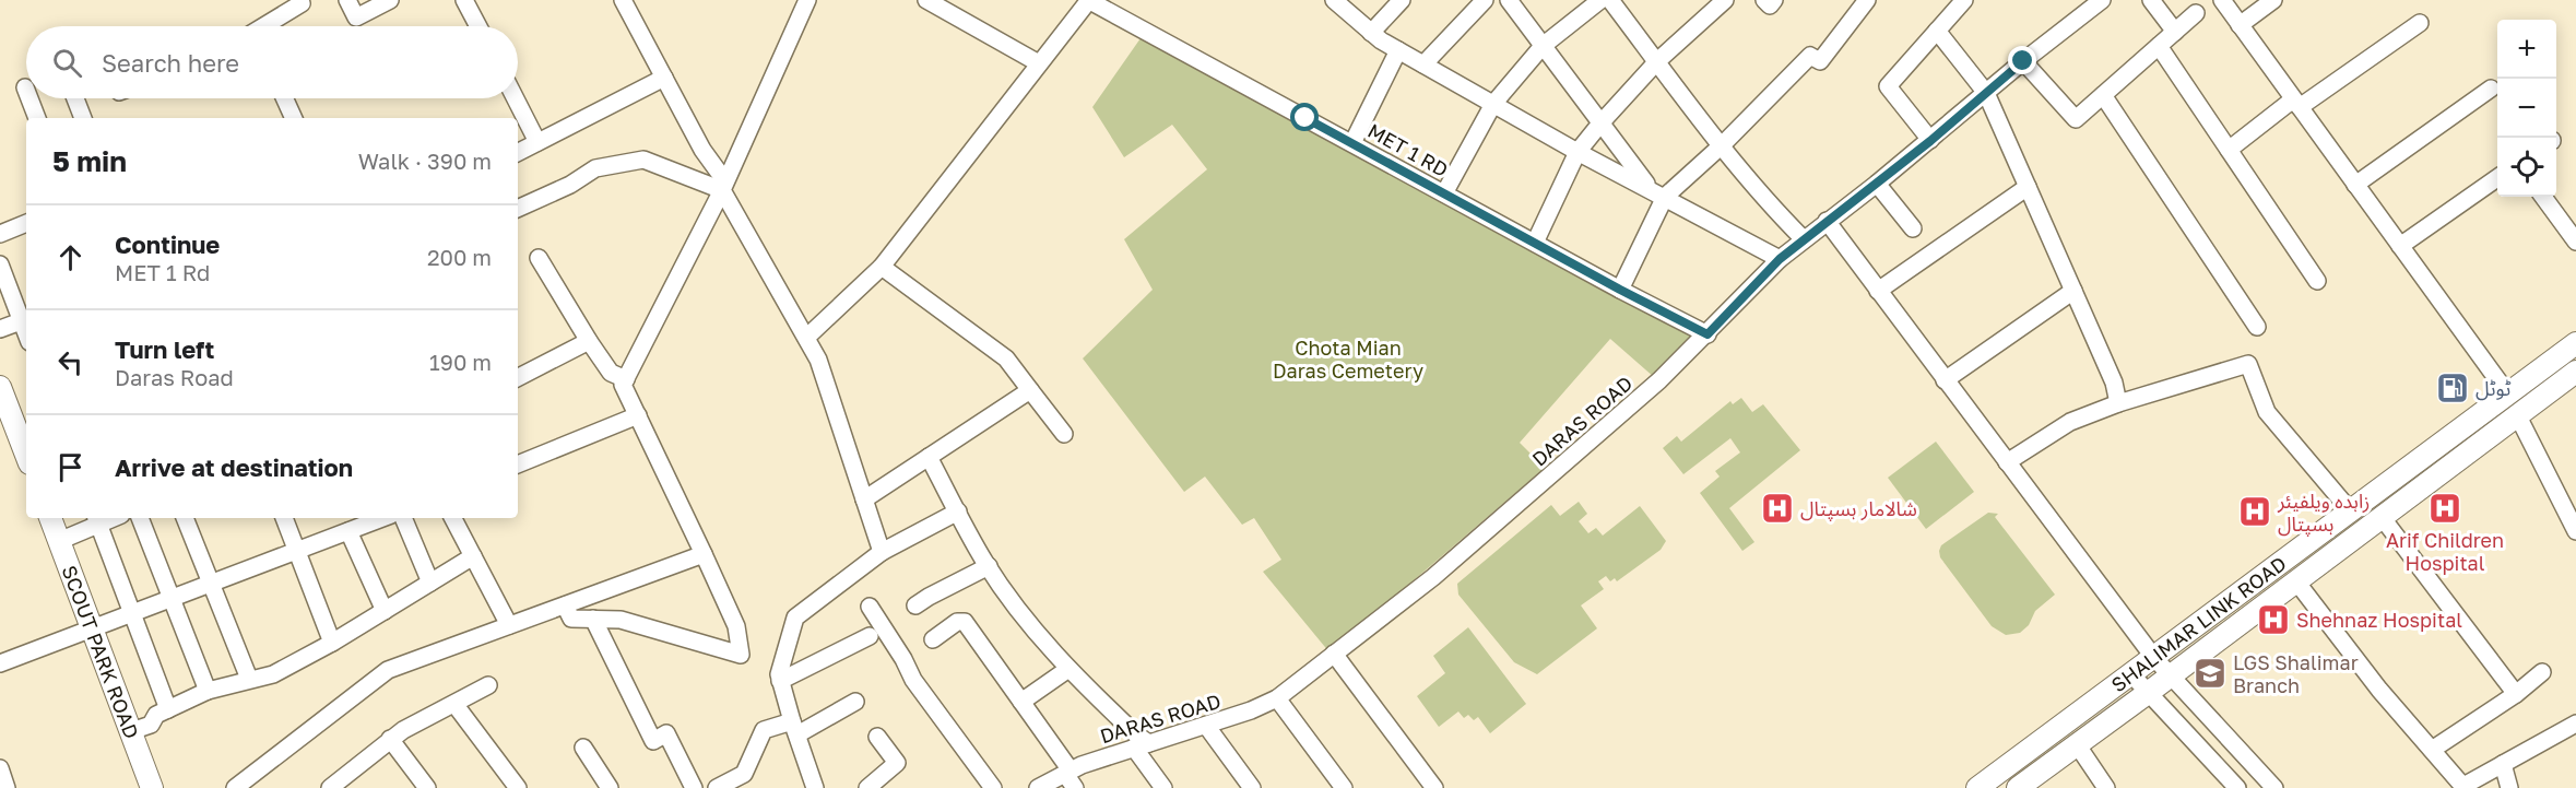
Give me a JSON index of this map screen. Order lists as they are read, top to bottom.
{
  "streets": {
    "main road": ["SHALIMAR LINK ROAD", "SCOUT PARK ROAD"],
    "street": ["MET 1 RD", "DARAS ROAD"]
  },
  "crossings": [
    ["MET 1 RD", "DARAS ROAD"]
  ],
  "parks": ["Chota Mian Daras Cemetery"],
  "places": {
    "fuel station": ["ٹوٹل"],
    "hospital": [
      "شالامار ہسپتال",
      "Arif Children Hospital",
      "زاہدہ ویلفیئر ہسپتال",
      "Shehnaz Hospital"
    ],
    "school or university": ["LGS Shalimar Branch"]
  },
  "page": {
    "map_buttons": ["+", "−"],
    "search": "Search here",
    "heading": ["5 min", "Walk · 390 m"],
    "list": [
      ["Continue", "MET 1 Rd", "200 m"],
      ["Turn left", "Daras Road", "190 m"],
      "Arrive at destination"
    ]
  }
}
